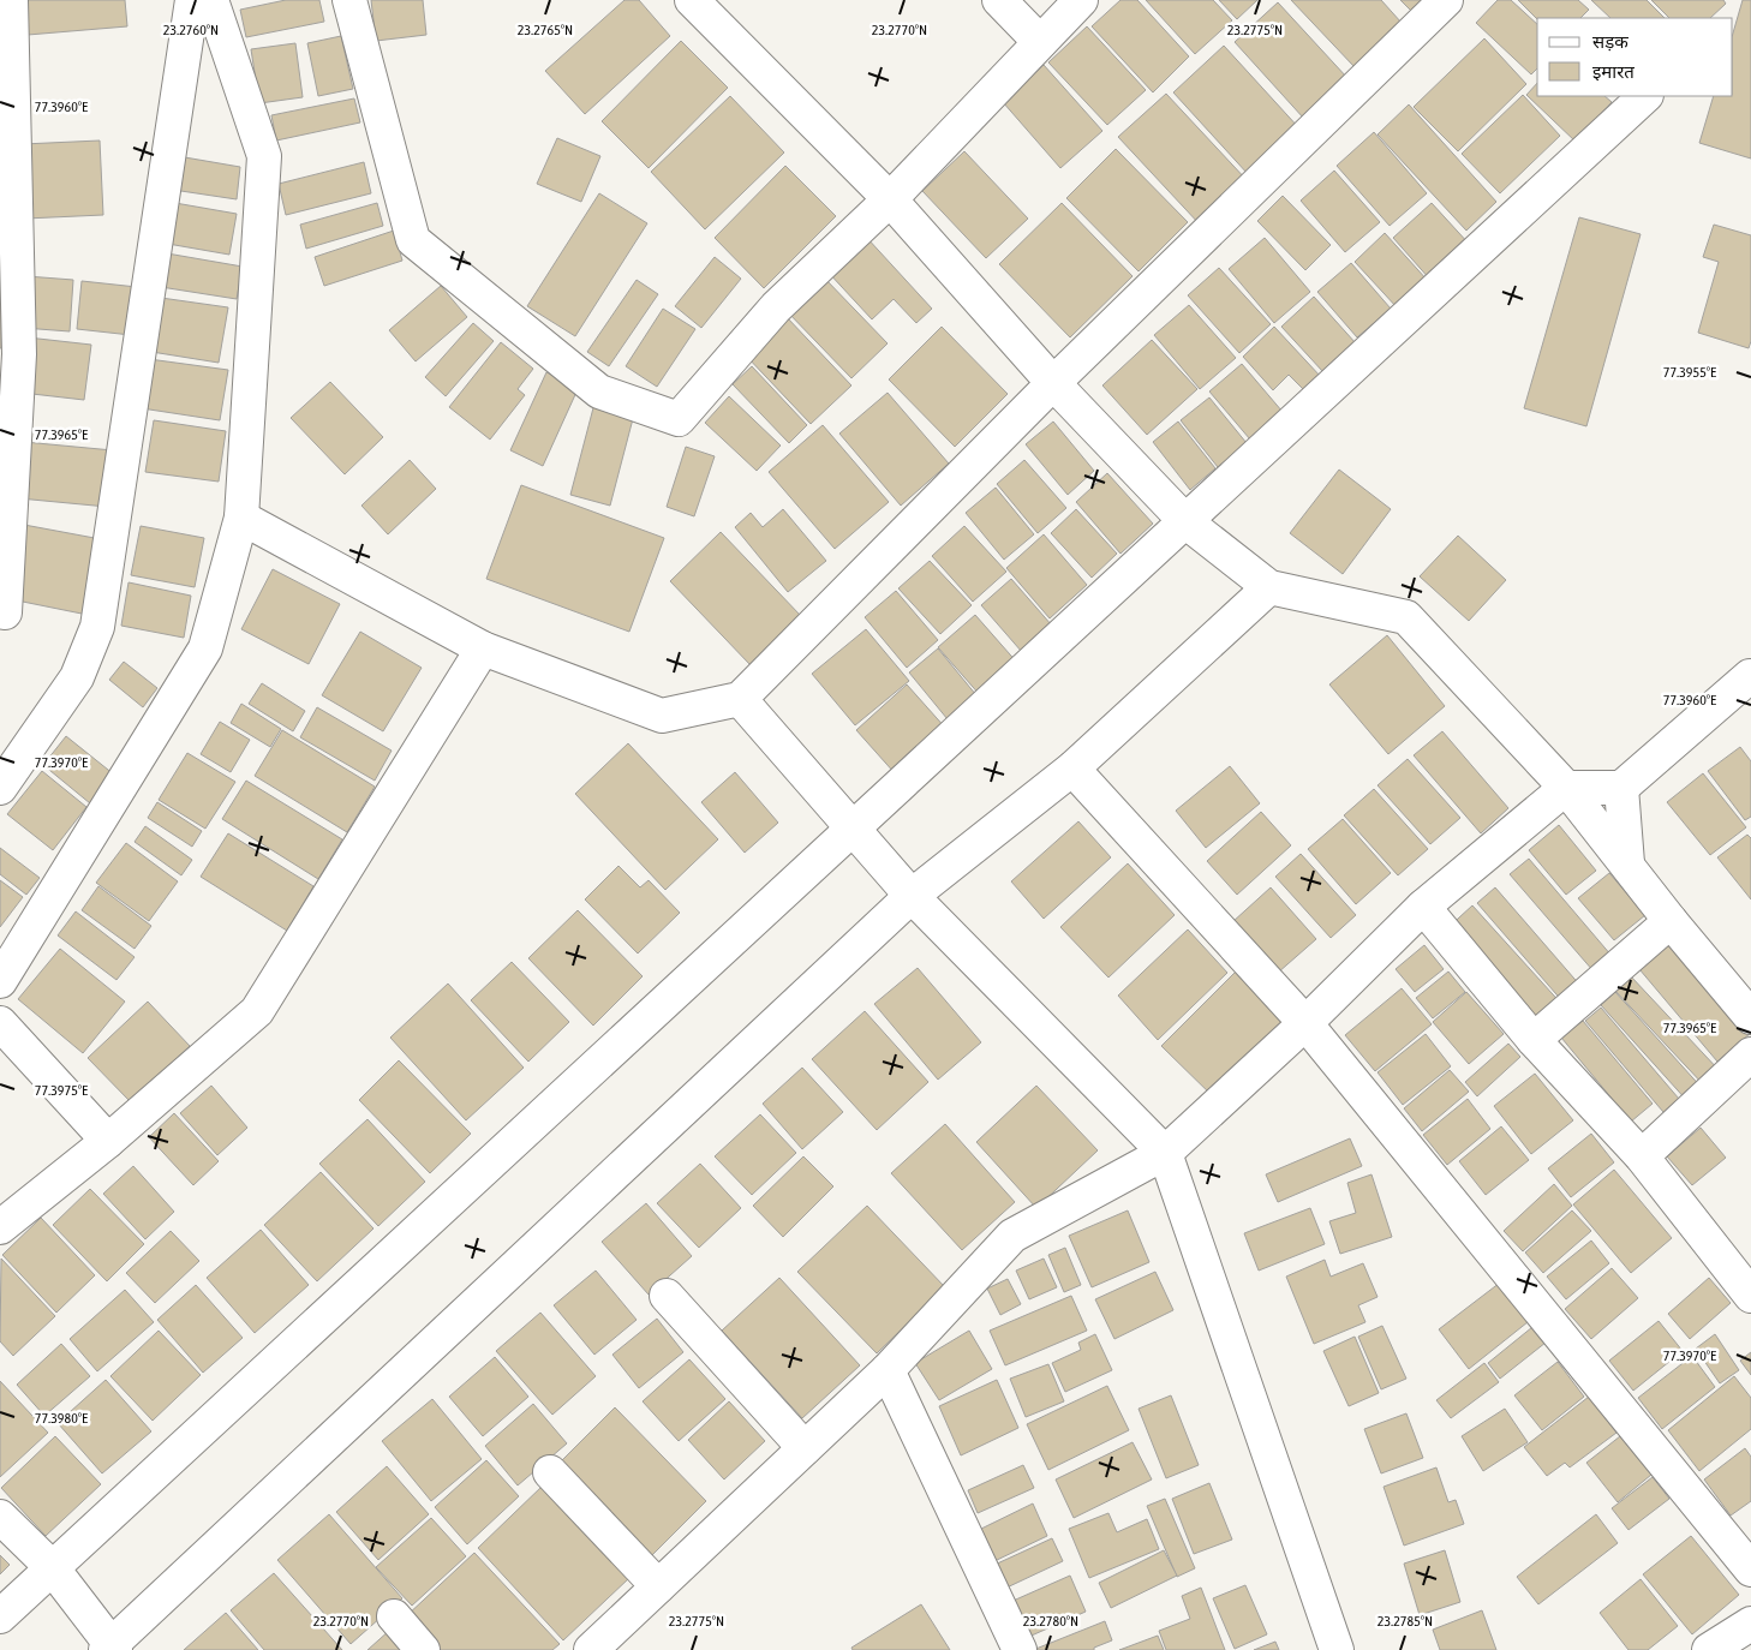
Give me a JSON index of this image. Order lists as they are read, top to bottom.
{
  "legend": ["सड़क", "इमारत"],
  "coordinates": [
    "23.2760°N",
    "23.2765°N",
    "23.2770°N",
    "23.2775°N",
    "77.3960°E",
    "77.3955°E",
    "77.3965°E",
    "77.3970°E",
    "77.3975°E",
    "77.3980°E",
    "23.2780°N",
    "23.2785°N"
  ]
}
